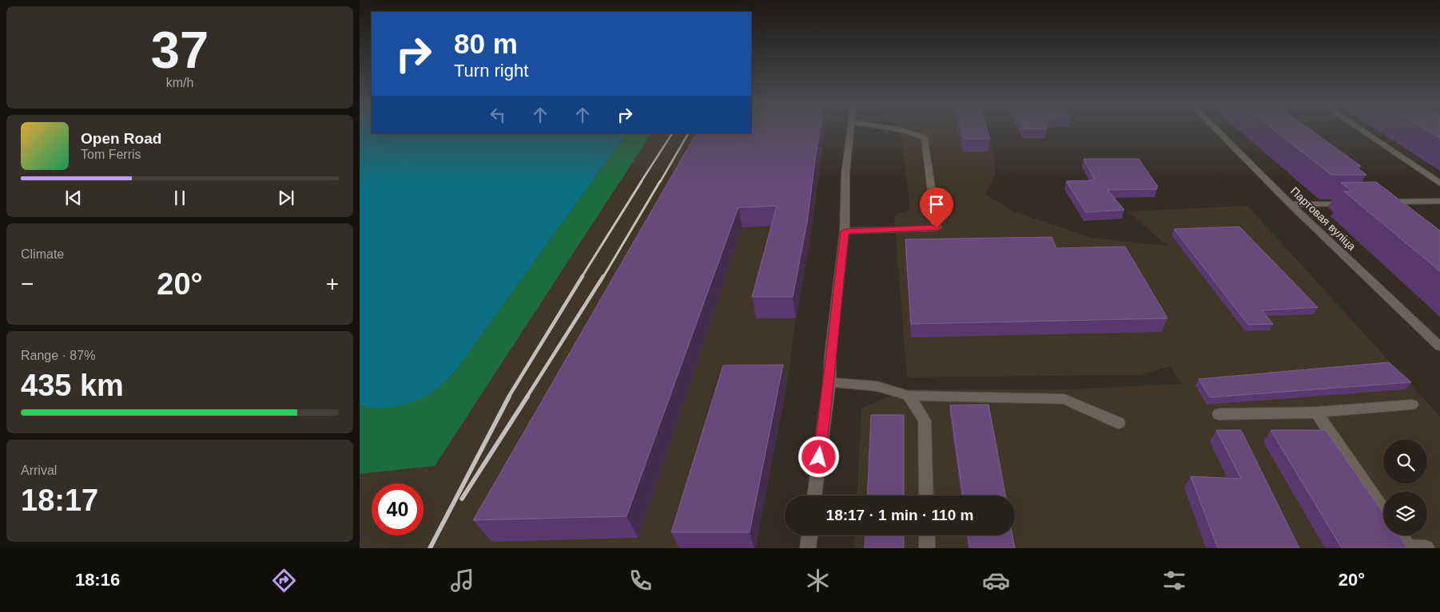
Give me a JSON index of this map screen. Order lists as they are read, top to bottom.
{
  "streets": {
    "street": ["Партовая вуліца"]
  },
  "page": {
    "tile": [
      ["37", "km/h"],
      "Climate",
      ["Range · 87%", "435 km"],
      ["Arrival", "18:17"]
    ],
    "turn": ["80 m", "Turn right"],
    "song": ["Open Road", "Tom Ferris"],
    "heat": ["−", "20°", "+"],
    "limit": "40",
    "trip": "18:17 · 1 min · 110 m",
    "tabs": ["18:16", "20°"]
  }
}
